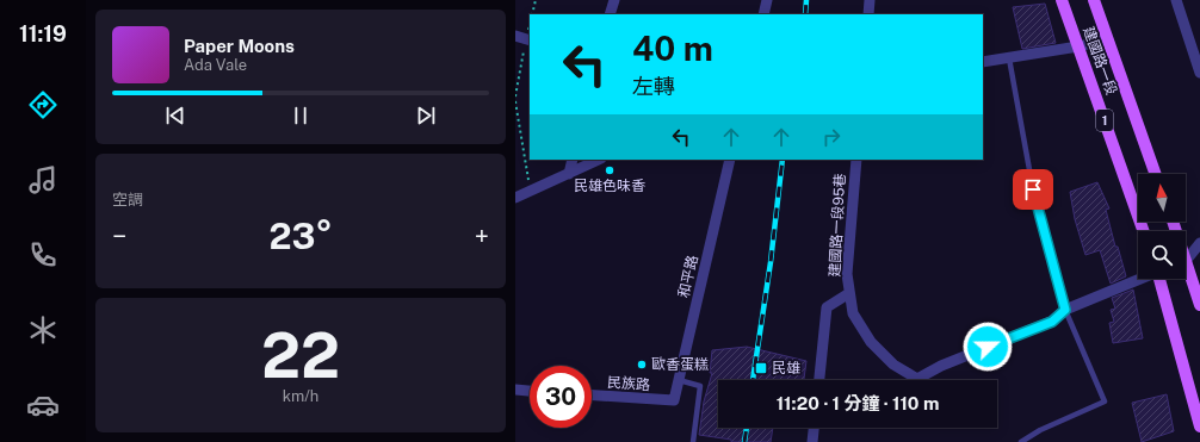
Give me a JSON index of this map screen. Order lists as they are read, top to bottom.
{
  "streets": {
    "main road": ["建國路一段", "1"],
    "street": ["建國路一段95巷", "和平路", "民族路"]
  },
  "crossings": [
    ["和平路", "民族路"]
  ],
  "places": {
    "other": ["民雄色味香", "歐香蛋糕"],
    "transit": ["民雄"]
  },
  "north": "top",
  "page": {
    "tabs": "11:19",
    "turn": ["40 m", "左轉"],
    "song": ["Paper Moons", "Ada Vale"],
    "tile": [
      "空調",
      ["22", "km/h"]
    ],
    "heat": ["−", "23°", "+"],
    "limit": "30",
    "trip": "11:20 · 1 分鐘 · 110 m"
  }
}
